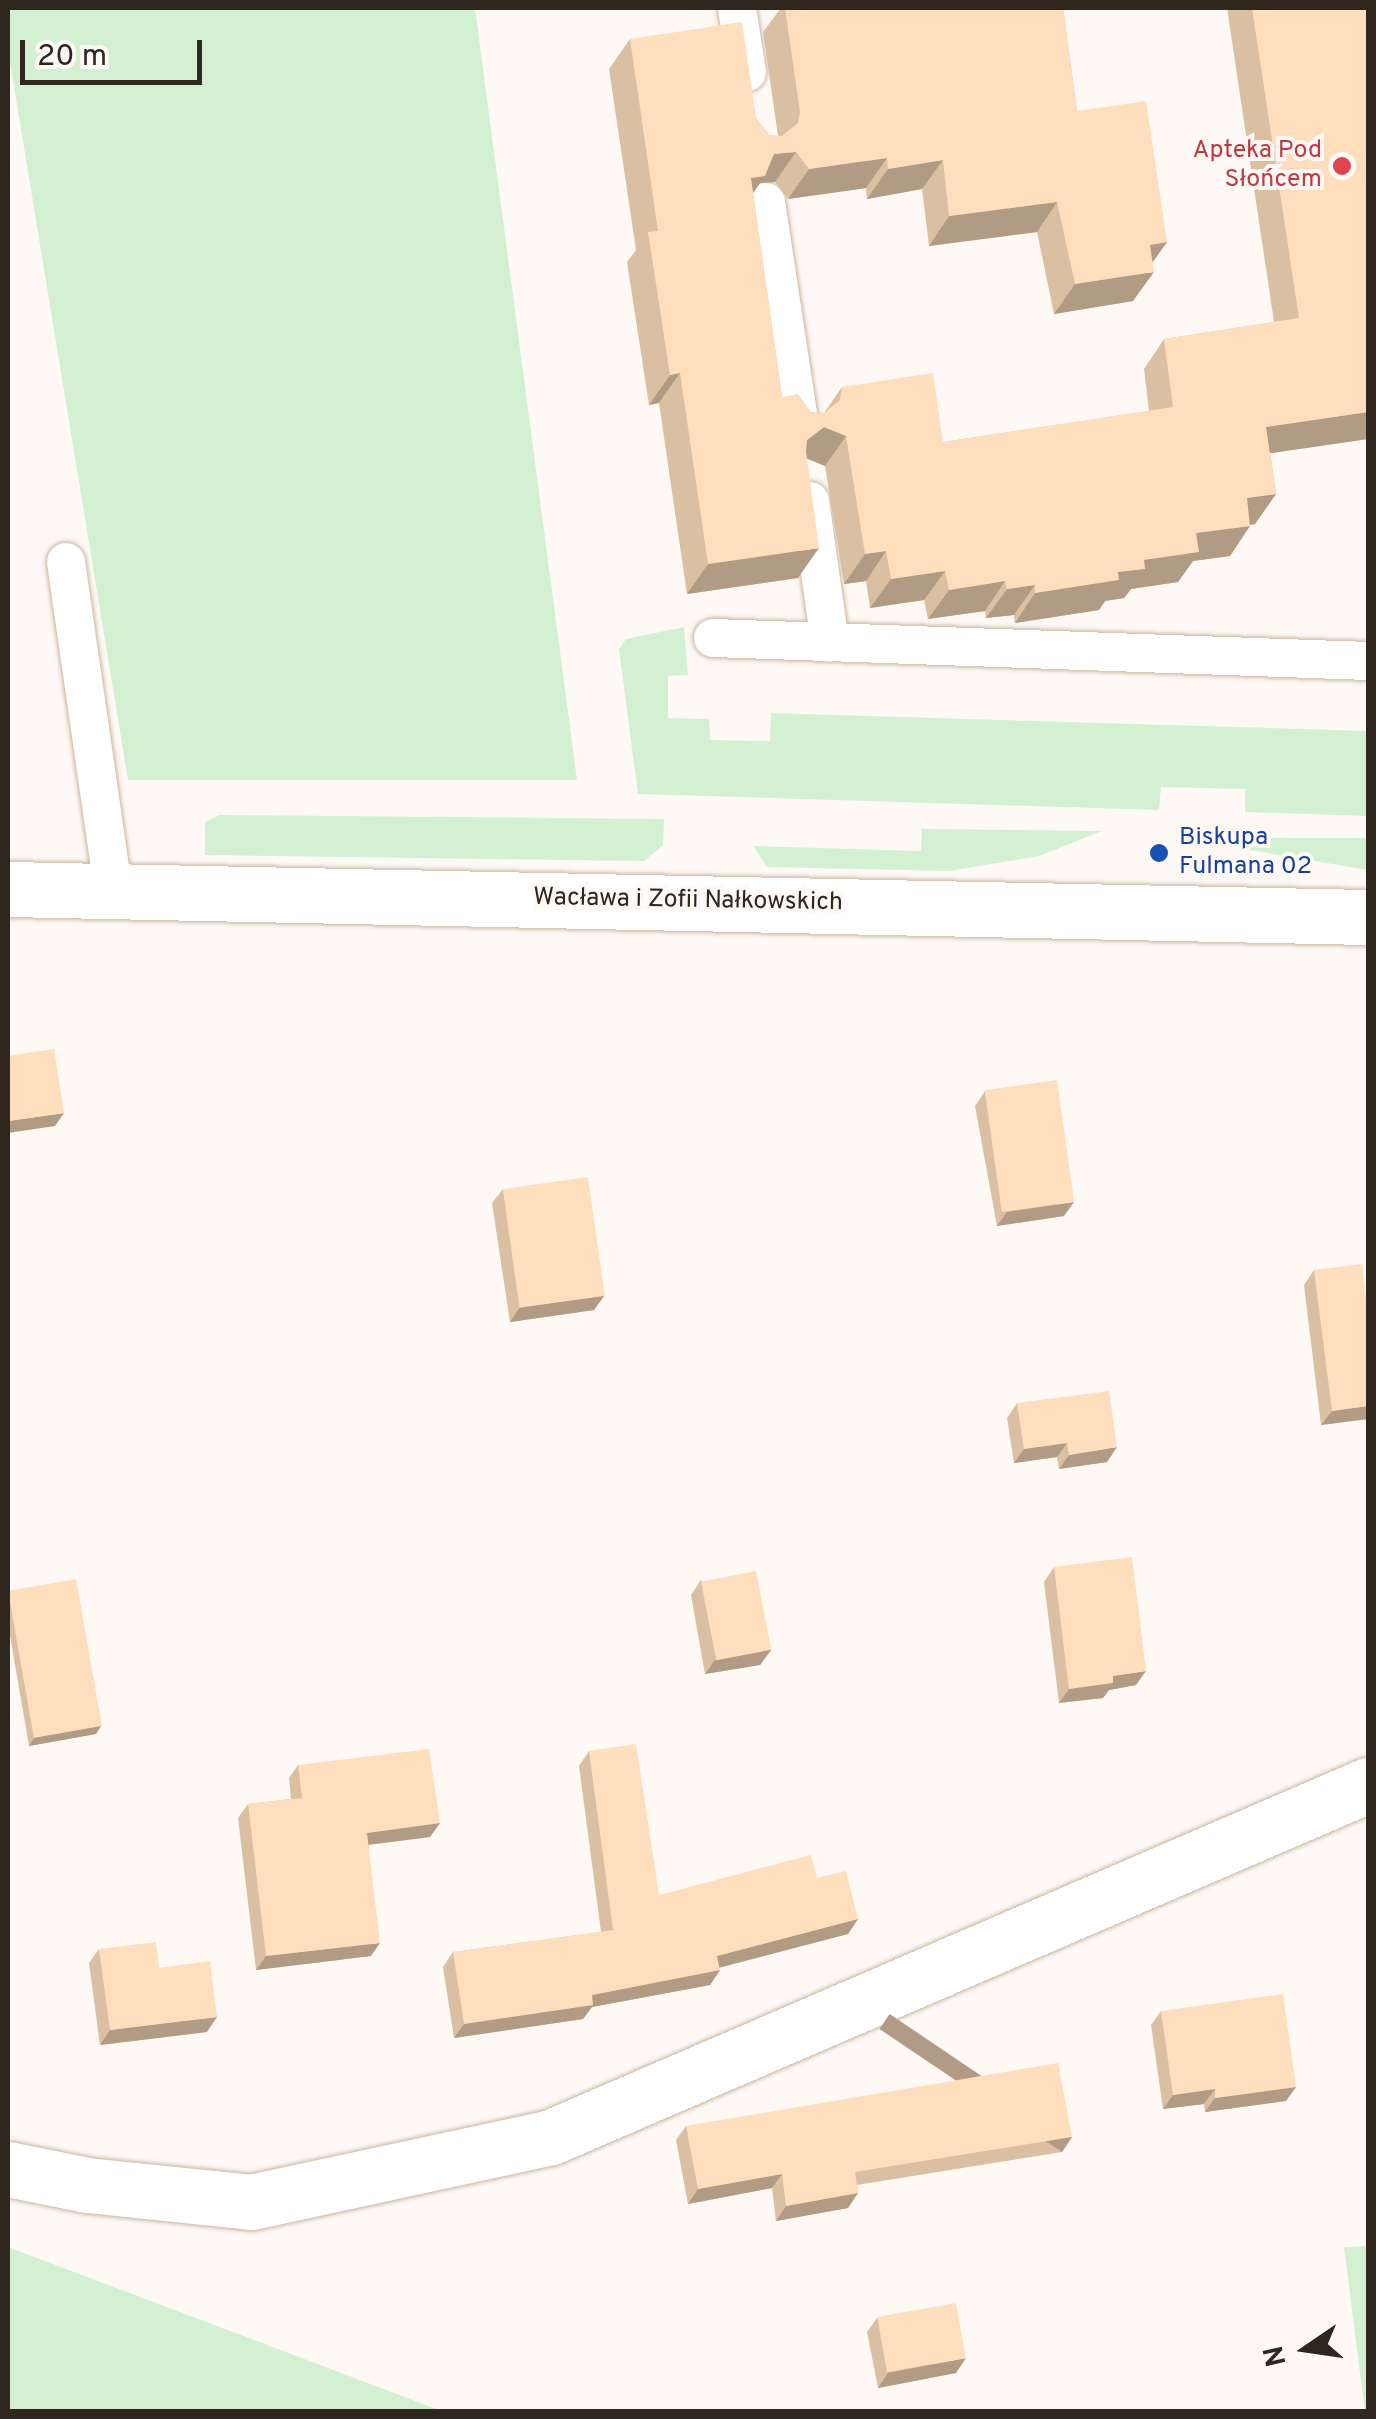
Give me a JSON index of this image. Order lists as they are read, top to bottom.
{
  "streets": {
    "street": ["Wacława i Zofii Nałkowskich"]
  },
  "places": ["Apteka Pod Słońcem", "Biskupa Fulmana 02"],
  "scale_bar": "20 m",
  "north": "left"
}
